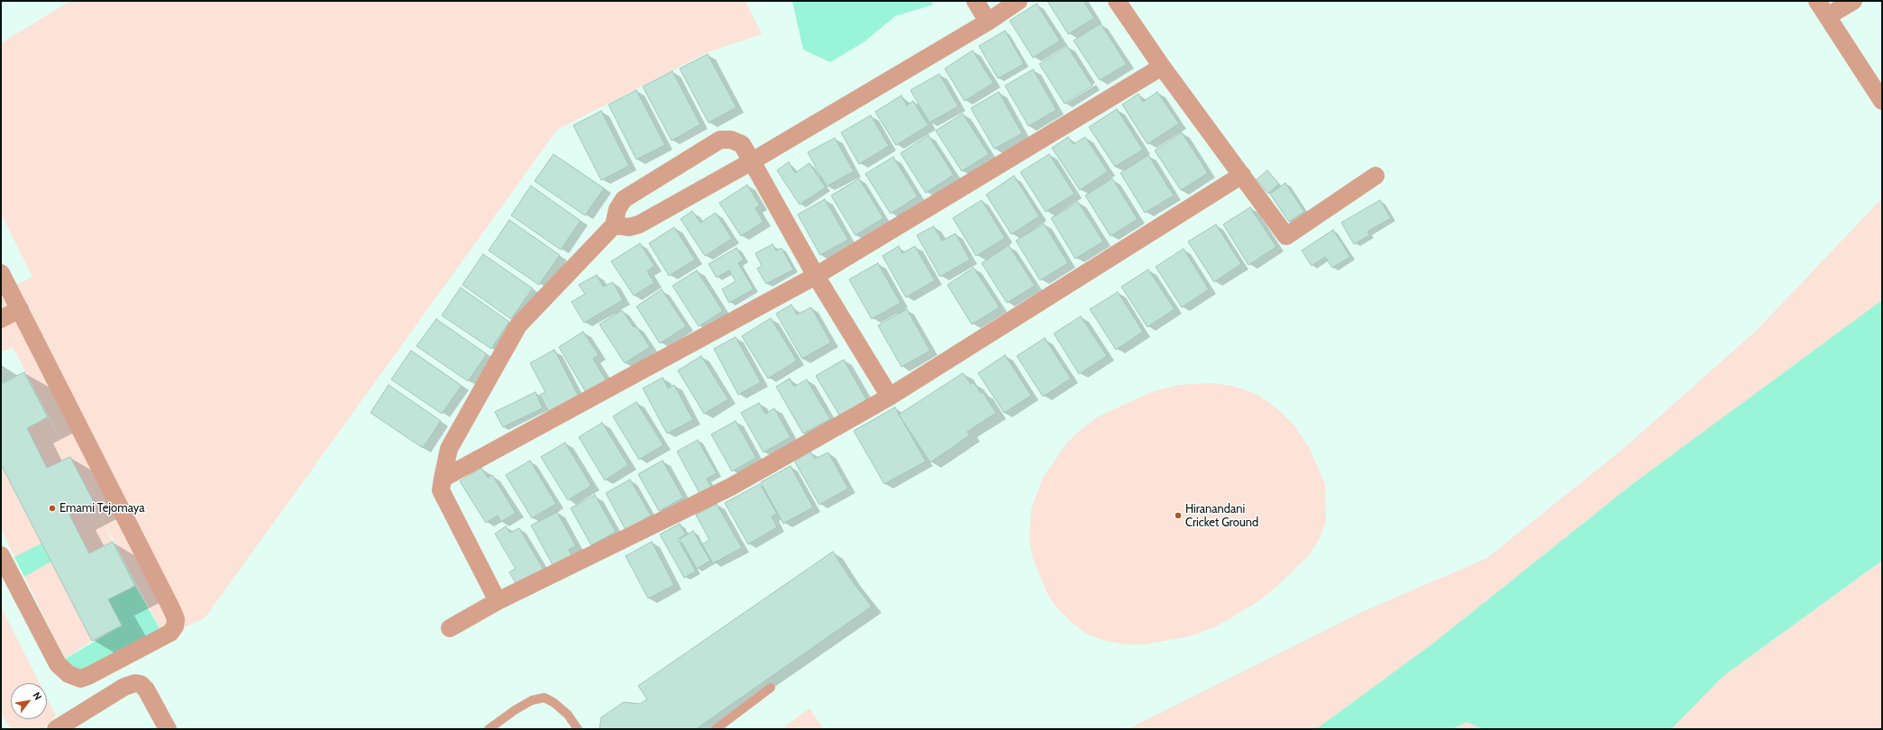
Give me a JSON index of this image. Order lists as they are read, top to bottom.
{
  "places": ["Emami Tejomaya", "Hiranandani Cricket Ground"],
  "north": "top right"
}
